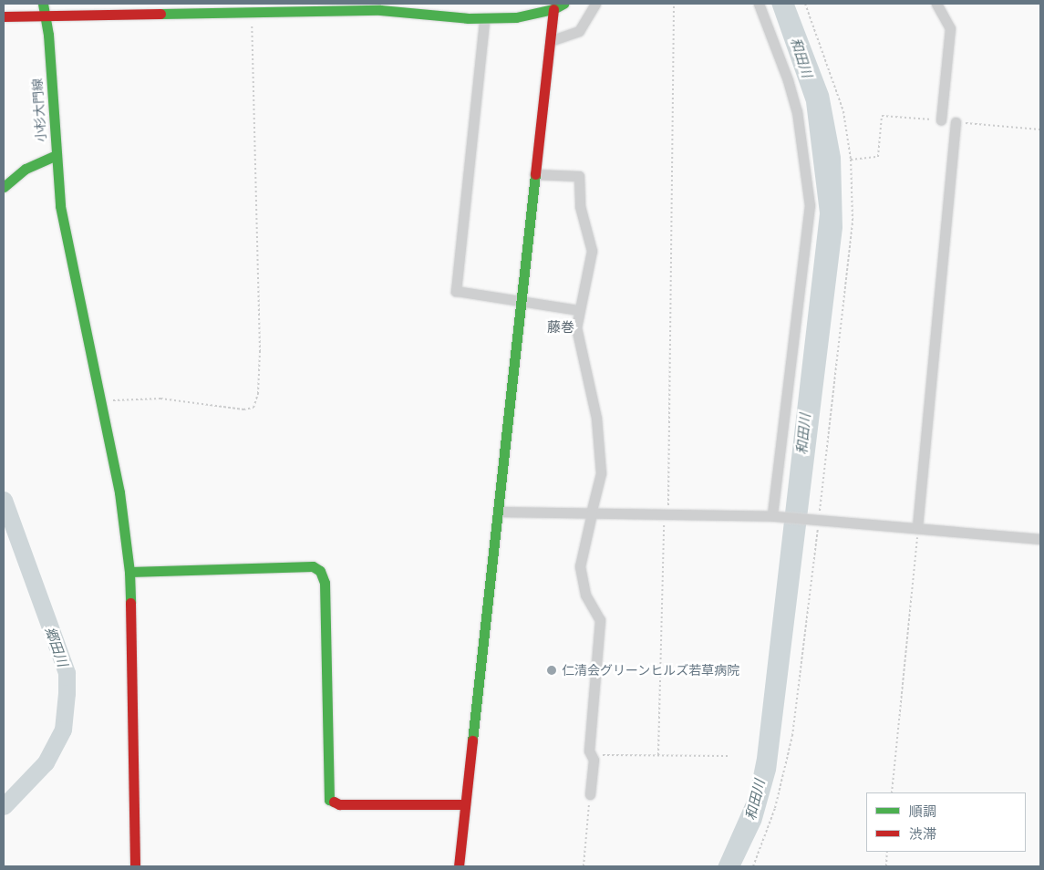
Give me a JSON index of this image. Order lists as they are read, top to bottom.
{
  "streets": {
    "street": ["小杉大門線"]
  },
  "districts": ["藤巻"],
  "water": ["和田川", "郷田川"],
  "places": ["仁清会グリーンヒルズ若草病院"],
  "legend": ["順調", "渋滞"]
}
